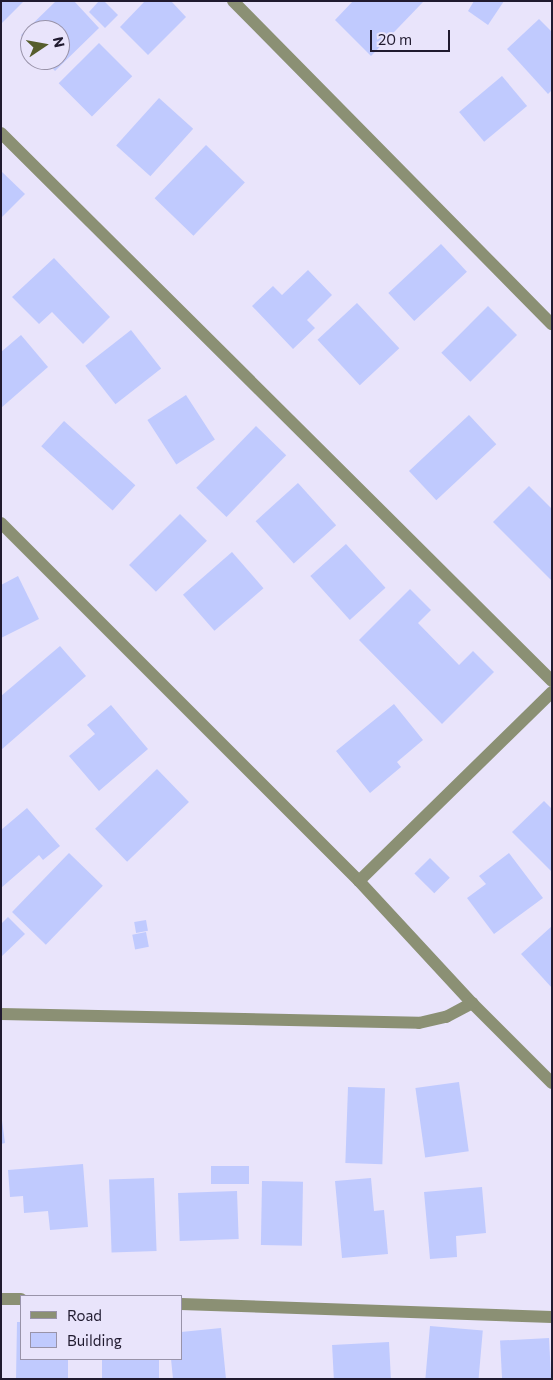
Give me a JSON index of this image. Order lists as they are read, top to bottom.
{
  "legend": ["Road", "Building"],
  "scale_bar": "20 m",
  "north": "right"
}
